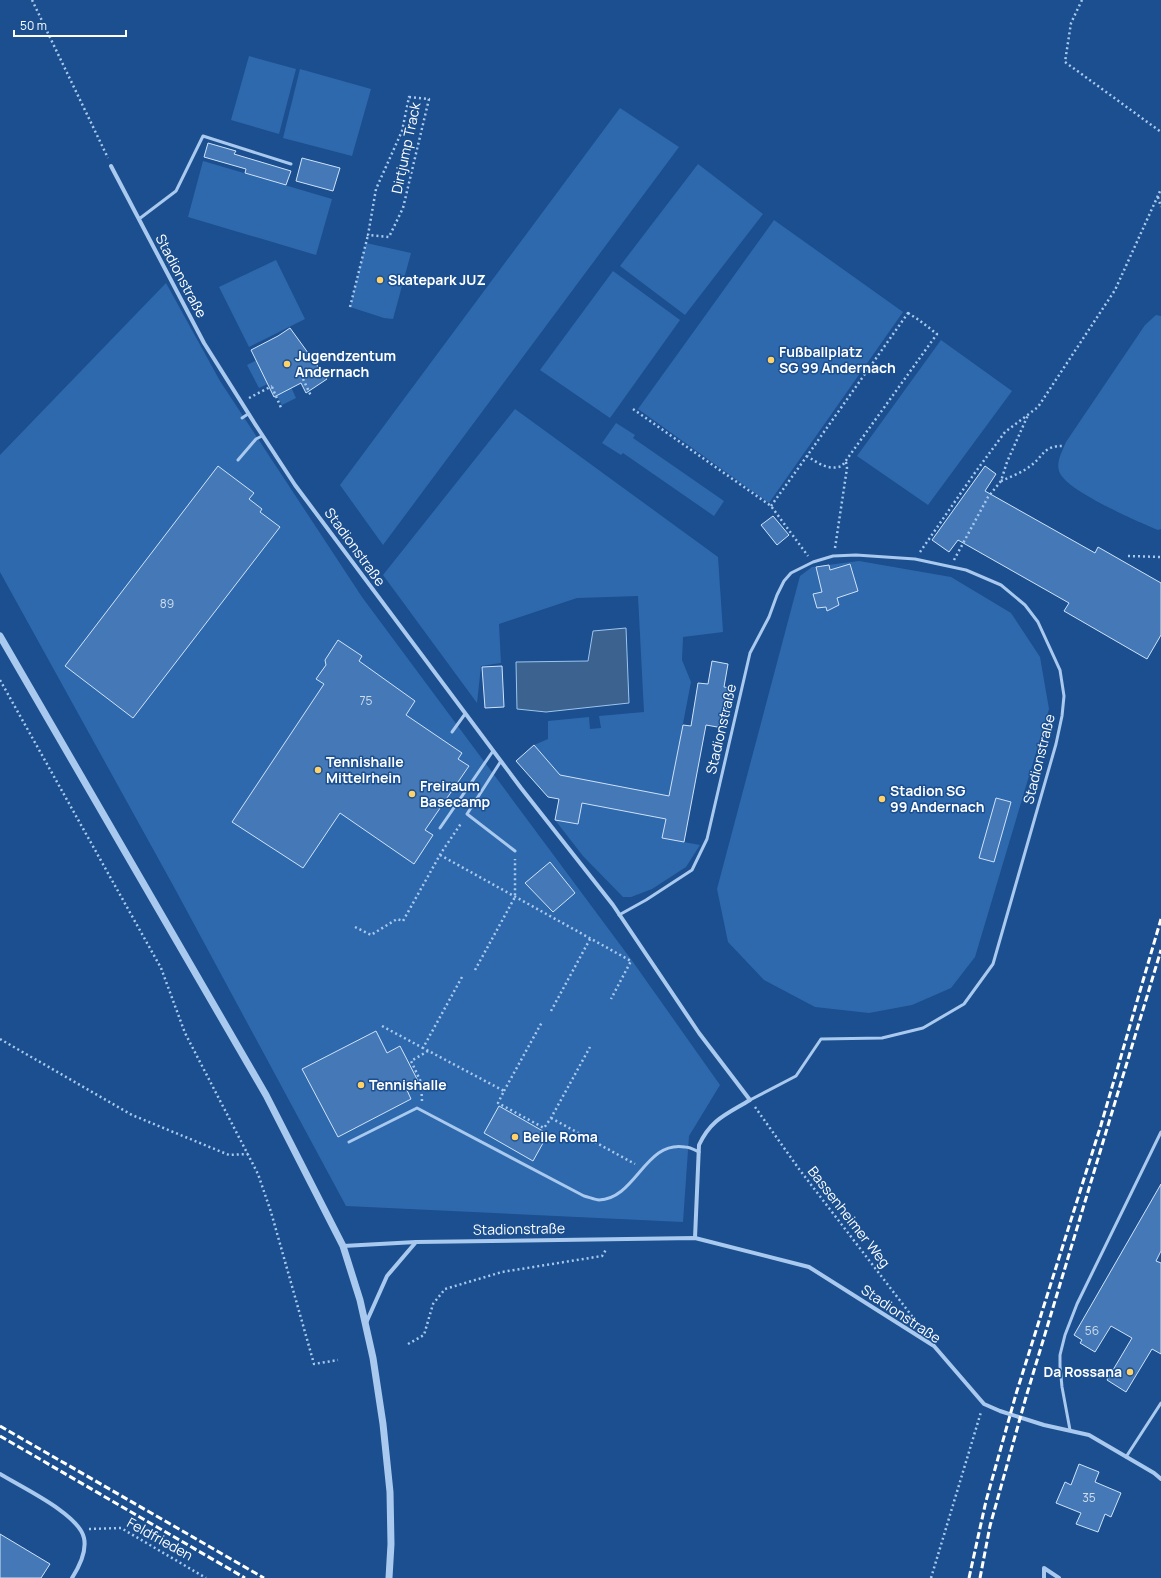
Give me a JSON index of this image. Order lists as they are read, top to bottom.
{
  "streets": {
    "street": ["Stadionstraße"],
    "path": ["Dirtjump Track", "Bassenheimer Weg", "Feldfrieden"]
  },
  "crossings": [
    ["Stadionstraße", "Bassenheimer Weg"]
  ],
  "places": [
    "Skatepark JUZ",
    "Fußballplatz SG 99 Andernach",
    "Jugendzentum Andernach",
    "Tennishalle Mittelrhein",
    "Freiraum Basecamp",
    "Stadion SG 99 Andernach",
    "Tennishalle",
    "Belle Roma",
    "Da Rossana"
  ],
  "house_numbers": [
    "89",
    "75",
    "56",
    "35"
  ],
  "scale_bar": "50 m"
}
